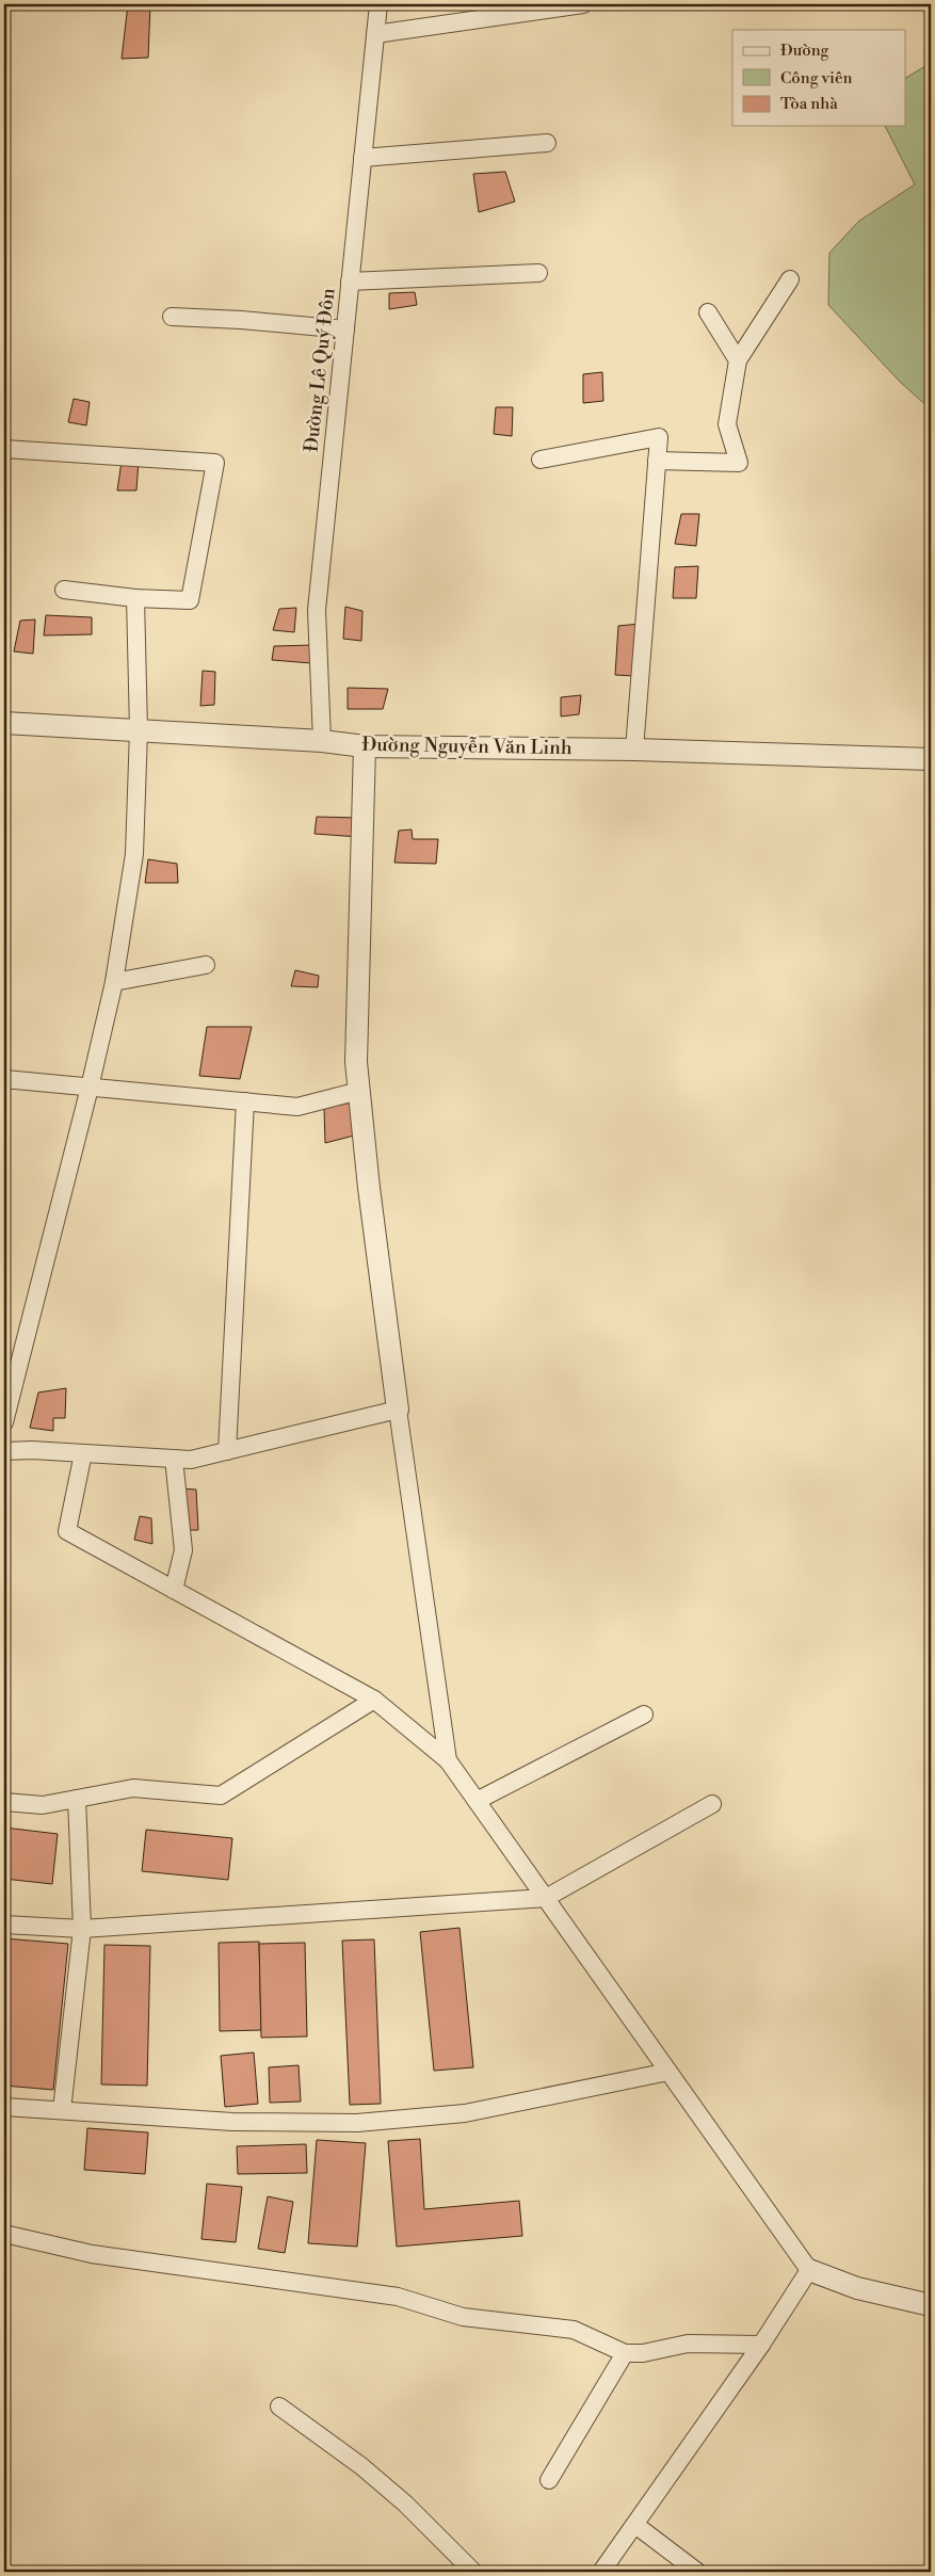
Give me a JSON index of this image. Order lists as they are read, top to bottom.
{
  "streets": {
    "street": ["Đường Lê Quý Đôn", "Đường Nguyễn Văn Linh"]
  },
  "crossings": [
    ["Đường Lê Quý Đôn", "Đường Nguyễn Văn Linh"]
  ],
  "legend": ["Đường", "Công viên", "Tòa nhà"]
}
